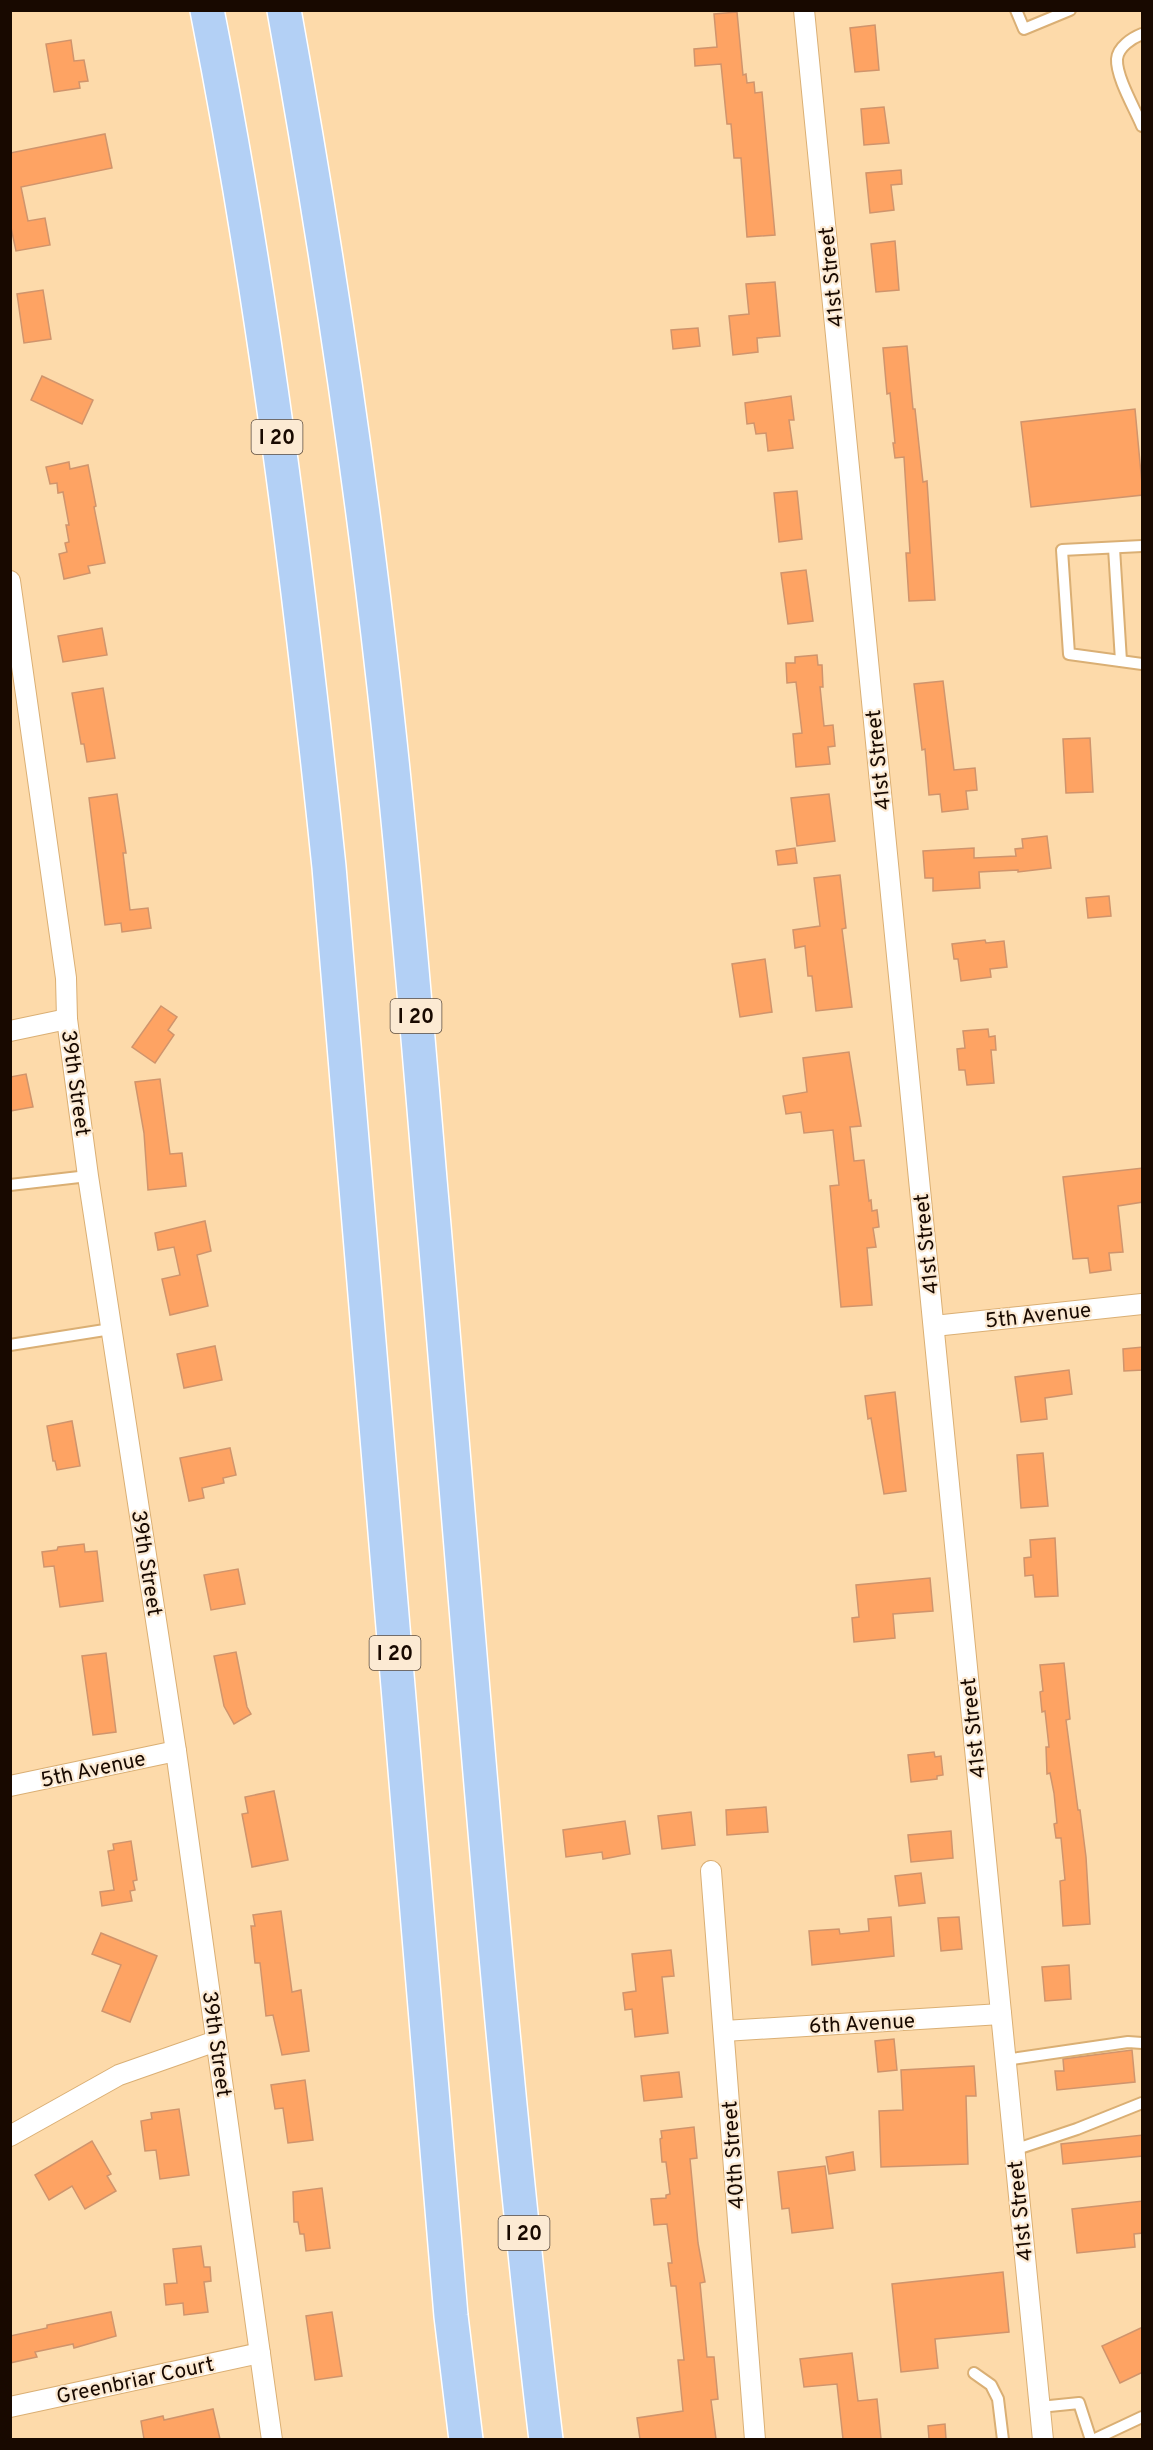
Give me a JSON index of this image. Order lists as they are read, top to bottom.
{
  "streets": {
    "highway": ["I 20"],
    "street": [
      "41st Street",
      "39th Street",
      "5th Avenue",
      "6th Avenue",
      "40th Street",
      "Greenbriar Court"
    ]
  },
  "crossings": [
    ["41st Street", "5th Avenue"],
    ["41st Street", "6th Avenue"],
    ["39th Street", "5th Avenue"],
    ["39th Street", "Greenbriar Court"],
    ["6th Avenue", "40th Street"]
  ]
}
